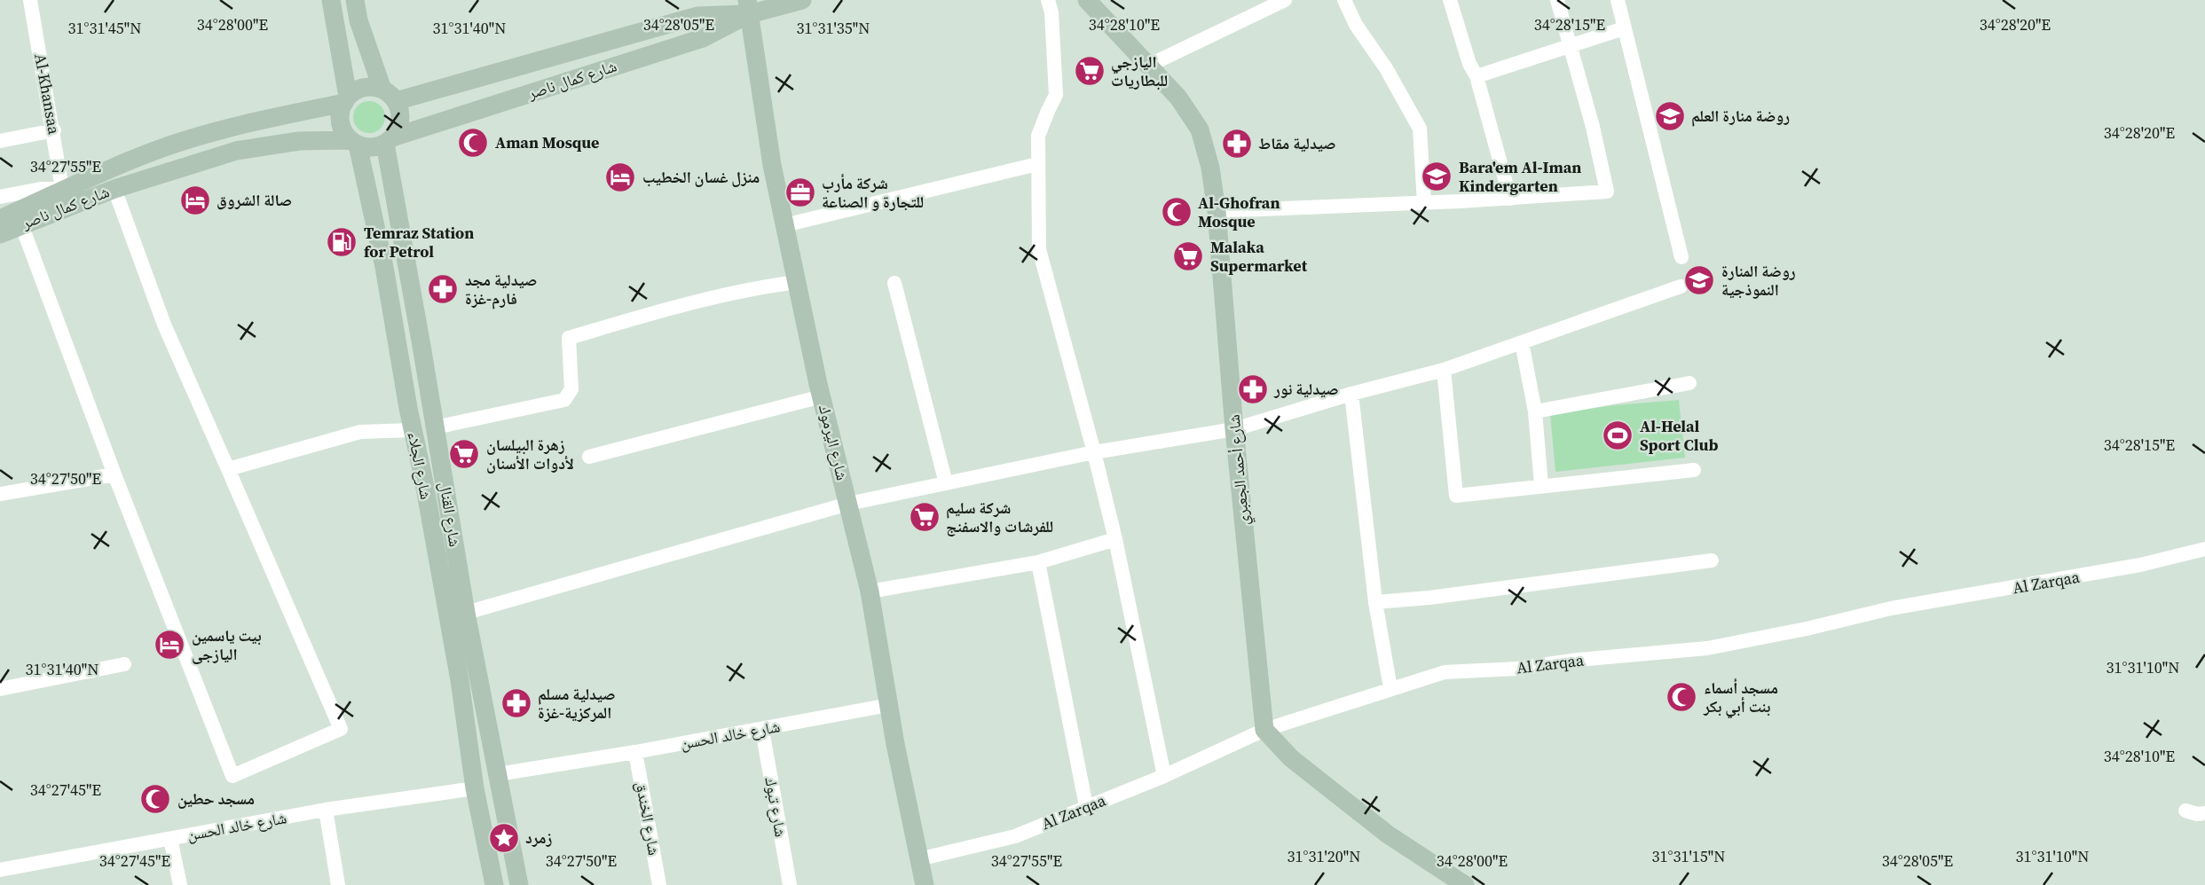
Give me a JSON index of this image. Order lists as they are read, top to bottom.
{
  "streets": {
    "street": [
      "شارع كمال ناصر",
      "Al-Khansaa",
      "شارع اليرموك",
      "شارع الجلاء",
      "شارع أحمد الجعبري",
      "شارع القنال",
      "Al Zarqaa",
      "شارع خالد الحسن",
      "شارع تبوك",
      "شارع الخندق"
    ]
  },
  "crossings": [
    ["شارع كمال ناصر", "Al-Khansaa"],
    ["شارع كمال ناصر", "شارع اليرموك"],
    ["شارع كمال ناصر", "شارع الجلاء"],
    ["شارع كمال ناصر", "شارع القنال"],
    ["شارع اليرموك", "Al Zarqaa"],
    ["شارع اليرموك", "شارع خالد الحسن"],
    ["شارع الجلاء", "شارع القنال"],
    ["شارع الجلاء", "شارع خالد الحسن"],
    ["شارع أحمد الجعبري", "Al Zarqaa"],
    ["شارع القنال", "شارع خالد الحسن"],
    ["شارع خالد الحسن", "شارع تبوك"],
    ["شارع خالد الحسن", "شارع الخندق"]
  ],
  "places": {
    "supermarket": [
      "اليازجي للبطاريات",
      "Malaka Supermarket",
      "زهرة البيلسان لأدوات الأسنان",
      "شركة سليم للفرشات والاسفنج"
    ],
    "school or university": ["روضة منارة العلم", "Bara'em Al-Iman Kindergarten", "روضة المنارة النموذجية"],
    "mosque": [
      "Aman Mosque",
      "Al-Ghofran Mosque",
      "مسجد أسماء بنت أبي بكر",
      "مسجد حطين"
    ],
    "pharmacy": [
      "صيدلية مقاط",
      "صيدلية مجد فارم-غزة",
      "صيدلية نور",
      "صيدلية مسلم المركزية-غزة"
    ],
    "hotel": ["منزل غسان الخطيب", "صالة الشروق", "بيت ياسمين اليازجى"],
    "office": ["شركة مأرب للتجارة و الصناعة"],
    "fuel station": ["Temraz Station for Petrol"],
    "sports": ["Al-Helal Sport Club"],
    "place": ["زمرد"]
  },
  "coordinates": [
    "34°28'20\"E",
    "34°28'00\"E",
    "34°28'10\"E",
    "34°28'15\"E",
    "34°28'05\"E",
    "31°31'45\"N",
    "31°31'40\"N",
    "31°31'35\"N",
    "34°27'55\"E",
    "34°27'50\"E",
    "31°31'10\"N",
    "34°27'45\"E",
    "31°31'20\"N",
    "31°31'15\"N"
  ]
}
